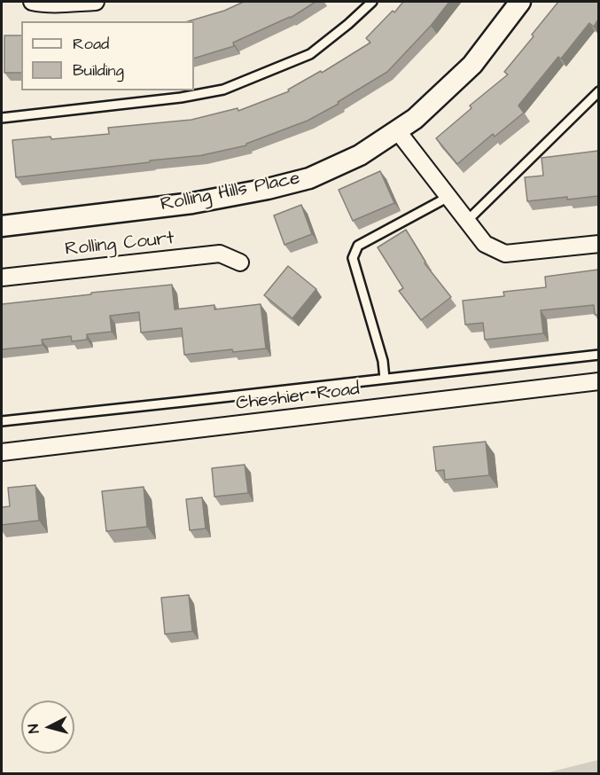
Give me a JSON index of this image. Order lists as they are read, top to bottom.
{
  "streets": {
    "street": ["Rolling Hills Place", "Rolling Court", "Cheshier Road"]
  },
  "legend": ["Road", "Building"],
  "north": "left"
}
